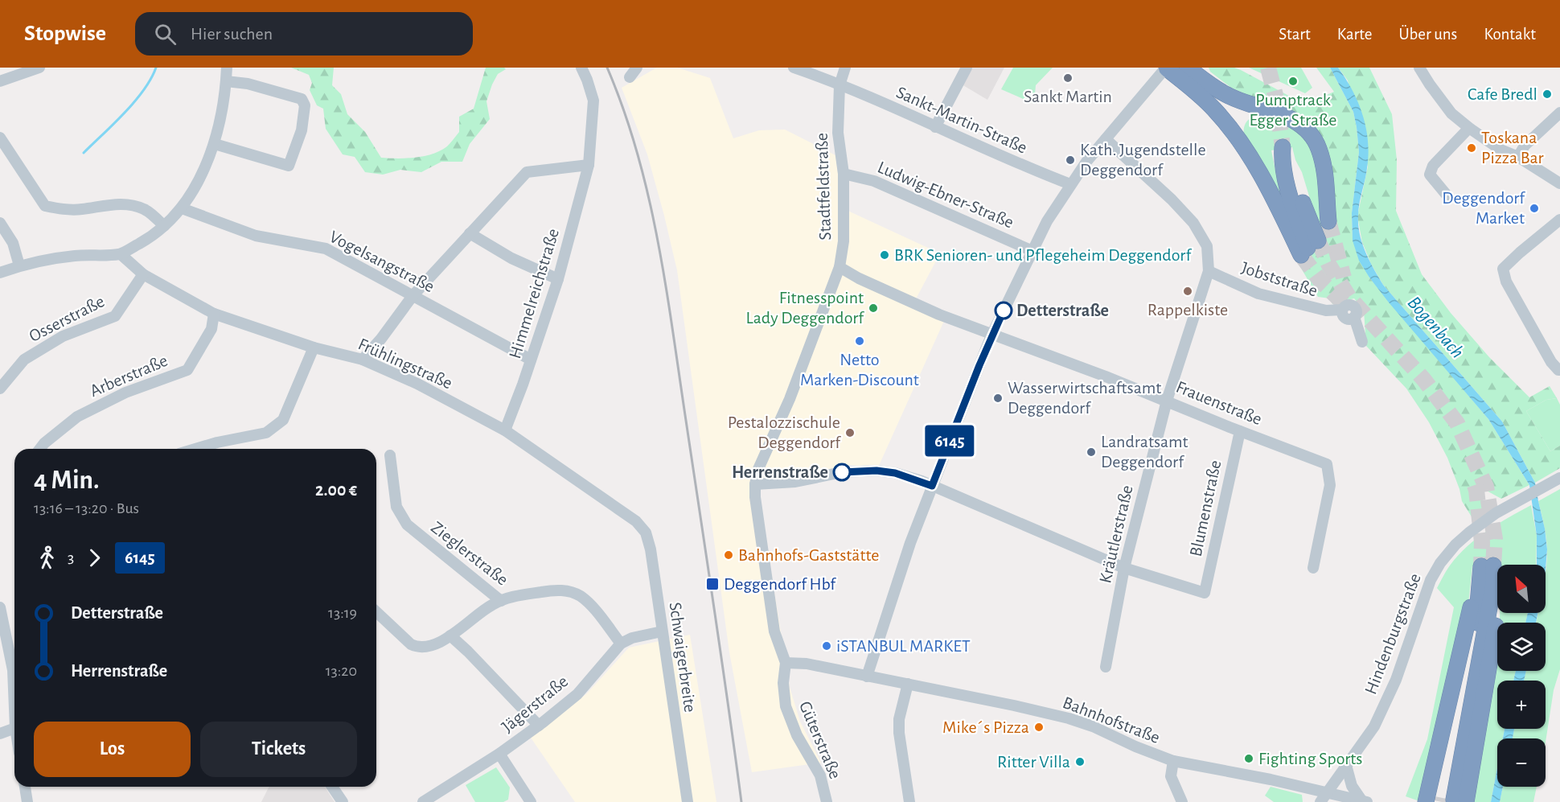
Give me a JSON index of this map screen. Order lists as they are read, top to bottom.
{
  "streets": {
    "street": [
      "Sankt-Martin-Straße",
      "Stadtfeldstraße",
      "Ludwig-Ebner-Straße",
      "Vogelsangstraße",
      "Jobststraße",
      "Himmelreichstraße",
      "Osserstraße",
      "Frühlingstraße",
      "Arberstraße",
      "Frauenstraße",
      "Blumenstraße",
      "Kräutlerstraße",
      "Zieglerstraße",
      "Hindenburgstraße",
      "Schwaigerbreite",
      "Jägerstraße",
      "Bahnhofstraße",
      "Güterstraße"
    ]
  },
  "crossings": [
    ["Sankt-Martin-Straße", "Stadtfeldstraße"],
    ["Stadtfeldstraße", "Ludwig-Ebner-Straße"],
    ["Stadtfeldstraße", "Frauenstraße"],
    ["Stadtfeldstraße", "Bahnhofstraße"],
    ["Stadtfeldstraße", "Güterstraße"],
    ["Vogelsangstraße", "Himmelreichstraße"],
    ["Jobststraße", "Kräutlerstraße"],
    ["Himmelreichstraße", "Frühlingstraße"],
    ["Osserstraße", "Frühlingstraße"],
    ["Frühlingstraße", "Arberstraße"],
    ["Frühlingstraße", "Schwaigerbreite"],
    ["Frauenstraße", "Blumenstraße"],
    ["Frauenstraße", "Kräutlerstraße"],
    ["Blumenstraße", "Kräutlerstraße"],
    ["Zieglerstraße", "Jägerstraße"],
    ["Hindenburgstraße", "Bahnhofstraße"],
    ["Schwaigerbreite", "Jägerstraße"],
    ["Bahnhofstraße", "Güterstraße"]
  ],
  "water": ["Bogenbach"],
  "places": {
    "other": [
      "Sankt Martin",
      "Pumptrack Egger Straße",
      "Cafe Bredl",
      "Toskana Pizza Bar",
      "Kath. Jugendstelle Deggendorf",
      "Deggendorf Market",
      "BRK Senioren- und Pflegeheim Deggendorf",
      "Rappelkiste",
      "Fitnesspoint Lady Deggendorf",
      "Detterstraße",
      "Netto Marken-Discount",
      "Wasserwirtschaftsamt Deggendorf",
      "Pestalozzischule Deggendorf",
      "Landratsamt Deggendorf",
      "Herrenstraße",
      "Bahnhofs-Gaststätte",
      "iSTANBUL MARKET",
      "Mike´s Pizza",
      "Fighting Sports",
      "Ritter Villa"
    ],
    "transit": ["Deggendorf Hbf"]
  },
  "lines": ["bus line 6145"],
  "north": "top left",
  "page": {
    "header": "Stopwise",
    "search": "Hier suchen",
    "nav": [
      "Start",
      "Karte",
      "Über uns",
      "Kontakt"
    ],
    "on_map": "6145",
    "heading": ["4 Min.", "13:16 – 13:20 · Bus", "2.00 €"],
    "legs": ["3", "6145"],
    "map_buttons": ["+", "−"],
    "list": [
      {
        "name": "Detterstraße",
        "value": "13:19"
      },
      {
        "name": "Herrenstraße",
        "value": "13:20"
      }
    ],
    "buttons": ["Los", "Tickets"]
  }
}
